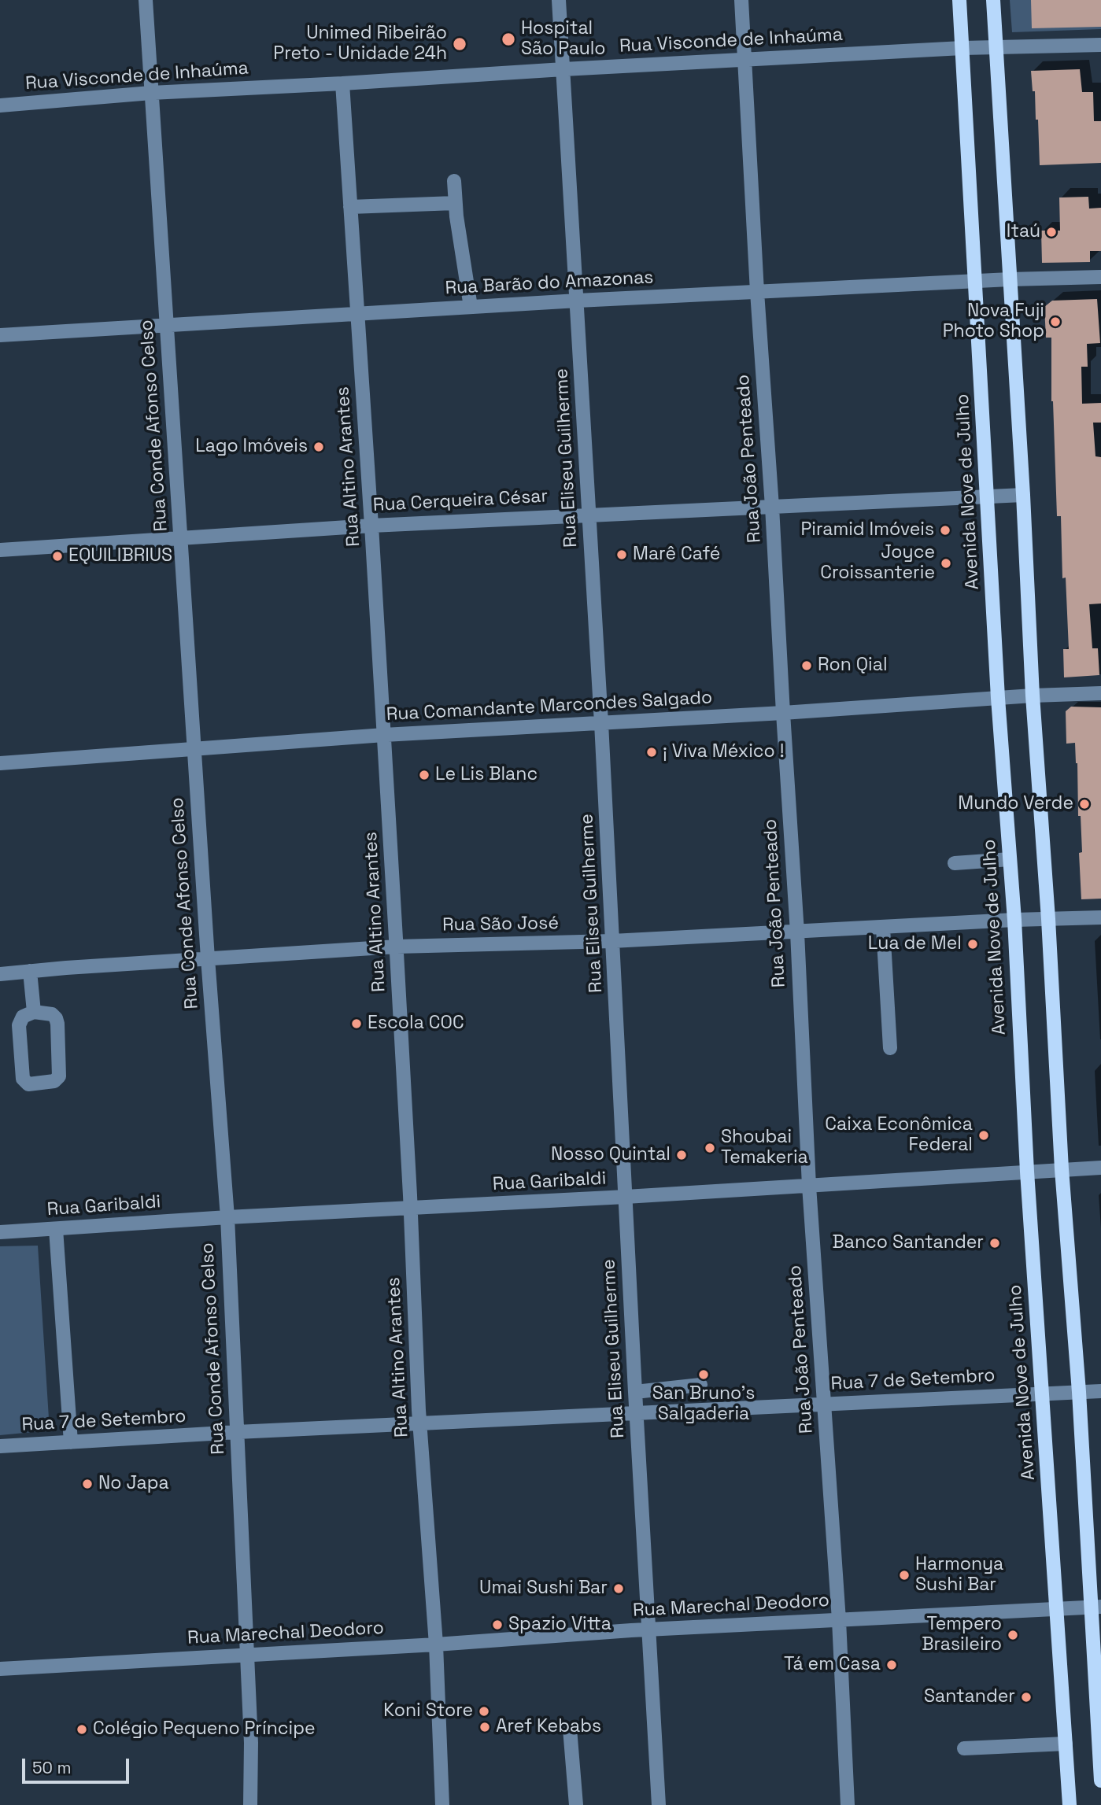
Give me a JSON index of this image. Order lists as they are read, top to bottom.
{
  "streets": {
    "main road": ["Avenida Nove de Julho"],
    "street": [
      "Rua Visconde de Inhaúma",
      "Rua Barão do Amazonas",
      "Rua Conde Afonso Celso",
      "Rua Eliseu Guilherme",
      "Rua João Penteado",
      "Rua Altino Arantes",
      "Rua Cerqueira César",
      "Rua Comandante Marcondes Salgado",
      "Rua São José",
      "Rua Garibaldi",
      "Rua 7 de Setembro",
      "Rua Marechal Deodoro"
    ]
  },
  "crossings": [
    ["Rua Visconde de Inhaúma", "Rua Conde Afonso Celso"],
    ["Rua Visconde de Inhaúma", "Rua Eliseu Guilherme"],
    ["Rua Visconde de Inhaúma", "Rua João Penteado"],
    ["Rua Visconde de Inhaúma", "Rua Altino Arantes"],
    ["Rua Visconde de Inhaúma", "Avenida Nove de Julho"],
    ["Rua Barão do Amazonas", "Rua Conde Afonso Celso"],
    ["Rua Barão do Amazonas", "Rua Eliseu Guilherme"],
    ["Rua Barão do Amazonas", "Rua João Penteado"],
    ["Rua Barão do Amazonas", "Rua Altino Arantes"],
    ["Rua Barão do Amazonas", "Avenida Nove de Julho"],
    ["Rua Conde Afonso Celso", "Rua Cerqueira César"],
    ["Rua Conde Afonso Celso", "Rua Comandante Marcondes Salgado"],
    ["Rua Conde Afonso Celso", "Rua São José"],
    ["Rua Conde Afonso Celso", "Rua Garibaldi"],
    ["Rua Conde Afonso Celso", "Rua 7 de Setembro"],
    ["Rua Conde Afonso Celso", "Rua Marechal Deodoro"],
    ["Rua Eliseu Guilherme", "Rua Cerqueira César"],
    ["Rua Eliseu Guilherme", "Rua Comandante Marcondes Salgado"],
    ["Rua Eliseu Guilherme", "Rua São José"],
    ["Rua Eliseu Guilherme", "Rua Garibaldi"],
    ["Rua Eliseu Guilherme", "Rua 7 de Setembro"],
    ["Rua Eliseu Guilherme", "Rua Marechal Deodoro"],
    ["Rua João Penteado", "Rua Cerqueira César"],
    ["Rua João Penteado", "Rua Comandante Marcondes Salgado"],
    ["Rua João Penteado", "Rua São José"],
    ["Rua João Penteado", "Rua Garibaldi"],
    ["Rua João Penteado", "Rua 7 de Setembro"],
    ["Rua João Penteado", "Rua Marechal Deodoro"],
    ["Rua Altino Arantes", "Rua Cerqueira César"],
    ["Rua Altino Arantes", "Rua Comandante Marcondes Salgado"],
    ["Rua Altino Arantes", "Rua São José"],
    ["Rua Altino Arantes", "Rua Garibaldi"],
    ["Rua Altino Arantes", "Rua 7 de Setembro"],
    ["Rua Altino Arantes", "Rua Marechal Deodoro"],
    ["Avenida Nove de Julho", "Rua Cerqueira César"],
    ["Avenida Nove de Julho", "Rua Comandante Marcondes Salgado"],
    ["Avenida Nove de Julho", "Rua São José"],
    ["Avenida Nove de Julho", "Rua Garibaldi"],
    ["Avenida Nove de Julho", "Rua 7 de Setembro"],
    ["Avenida Nove de Julho", "Rua Marechal Deodoro"]
  ],
  "places": [
    "Hospital São Paulo",
    "Unimed Ribeirão Preto - Unidade 24h",
    "Itaú",
    "Nova Fuji Photo Shop",
    "Lago Imóveis",
    "Piramid Imóveis",
    "Marê Café",
    "EQUILIBRIUS",
    "Joyce Croissanterie",
    "Ron Qial",
    "¡ Viva México !",
    "Le Lis Blanc",
    "Mundo Verde",
    "Lua de Mel",
    "Escola COC",
    "Caixa Econômica Federal",
    "Shoubai Temakeria",
    "Nosso Quintal",
    "Banco Santander",
    "San Bruno's Salgaderia",
    "No Japa",
    "Harmonya Sushi Bar",
    "Umai Sushi Bar",
    "Spazio Vitta",
    "Tempero Brasileiro",
    "Tá em Casa",
    "Santander",
    "Koni Store",
    "Aref Kebabs",
    "Colégio Pequeno Príncipe"
  ],
  "scale_bar": "50 m"
}
